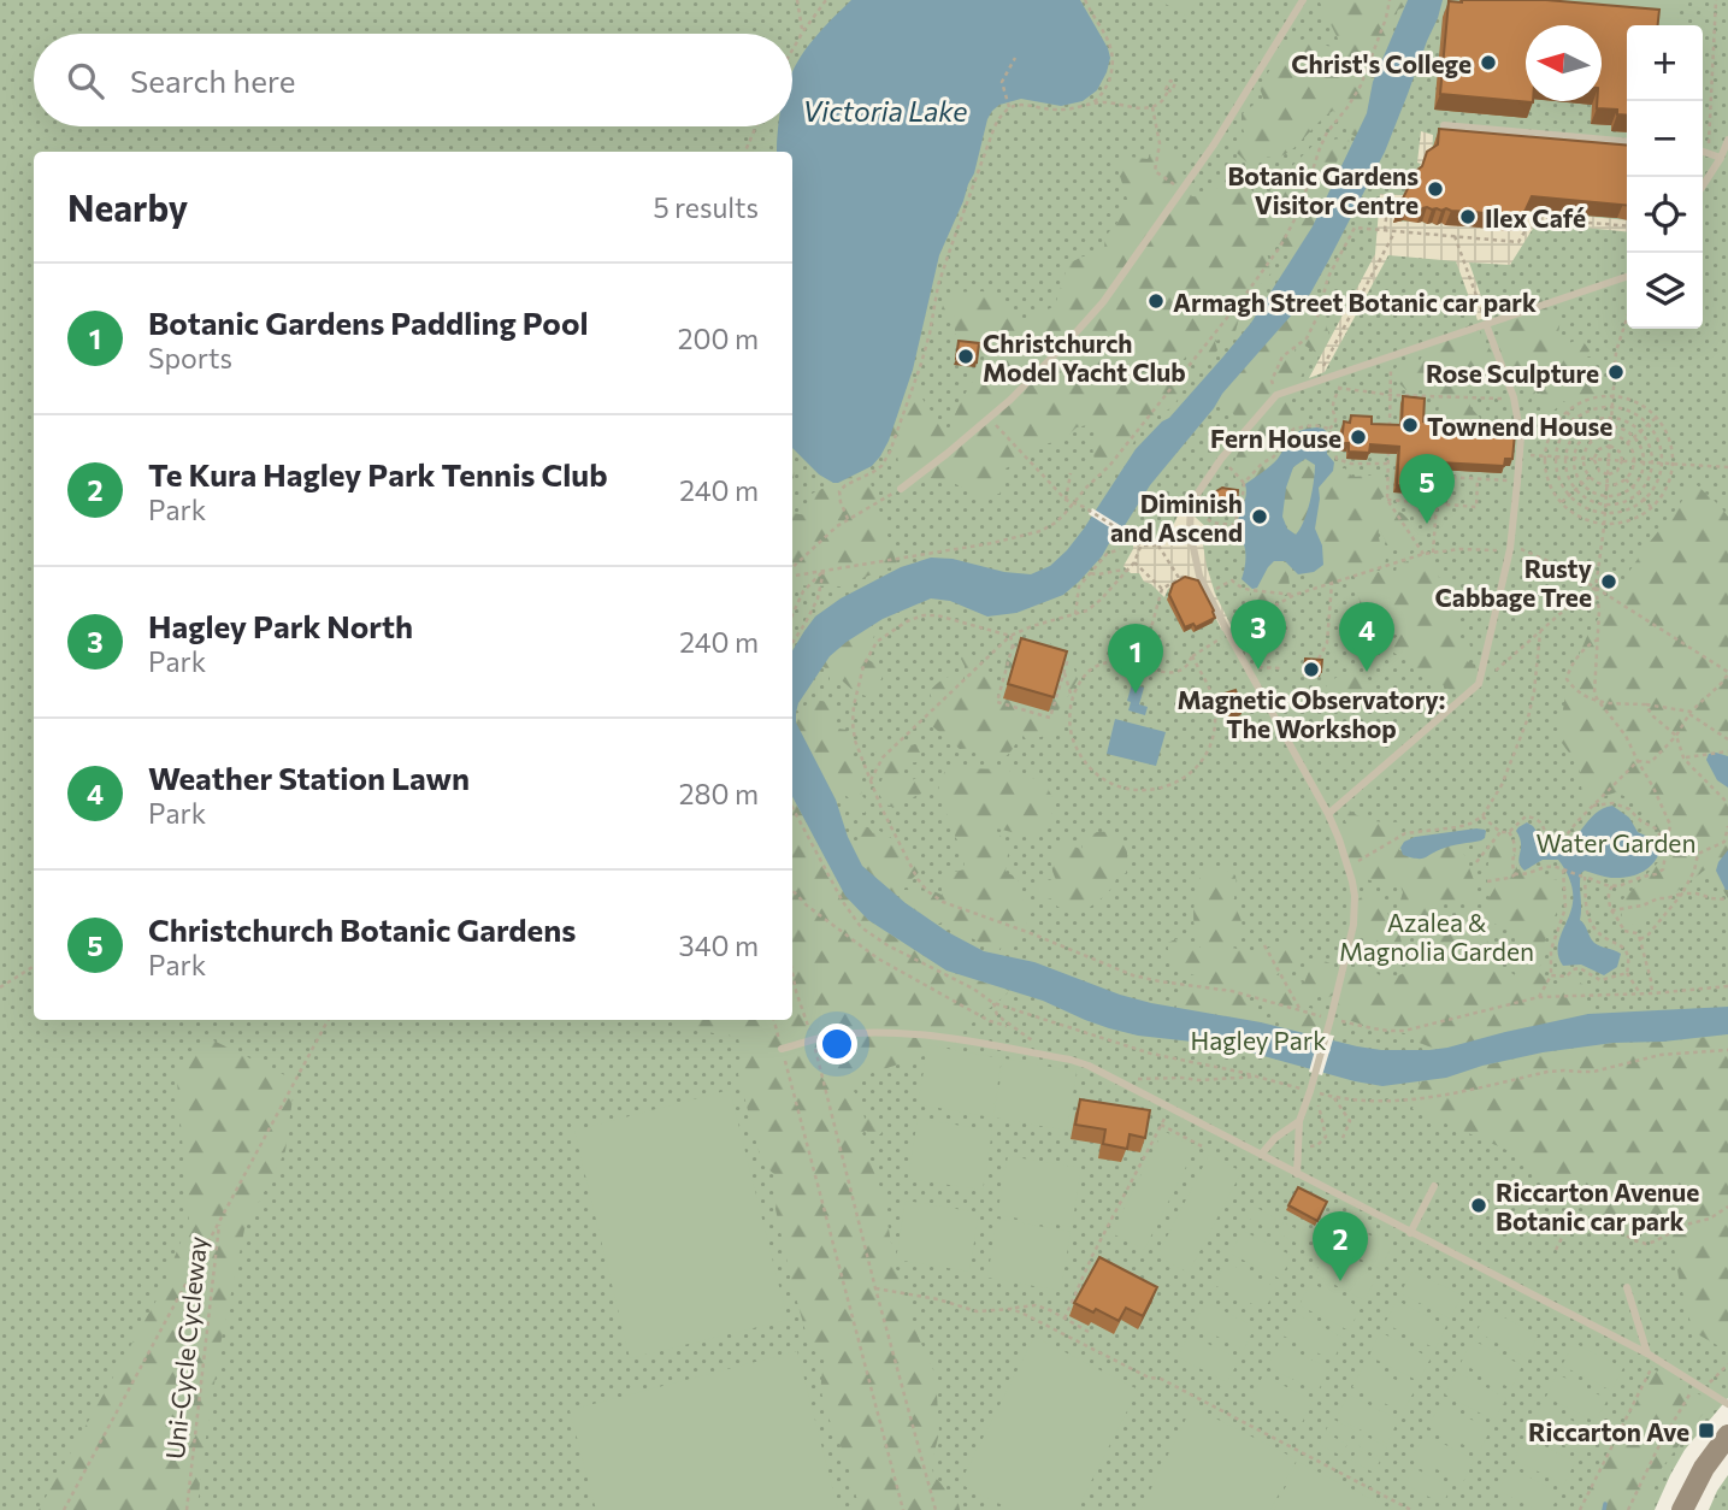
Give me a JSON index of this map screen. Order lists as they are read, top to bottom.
{
  "streets": {
    "path": ["Uni-Cycle Cycleway"]
  },
  "water": ["Victoria Lake"],
  "parks": ["Water Garden", "Azalea & Magnolia Garden", "Hagley Park"],
  "places": {
    "other": [
      "Christ's College",
      "Botanic Gardens Visitor Centre",
      "Ilex Café",
      "Armagh Street Botanic car park",
      "Christchurch Model Yacht Club",
      "Rose Sculpture",
      "Townend House",
      "Fern House",
      "Diminish and Ascend",
      "Rusty Cabbage Tree",
      "Magnetic Observatory: The Workshop",
      "Riccarton Avenue Botanic car park"
    ],
    "transit": ["Riccarton Ave"]
  },
  "north": "left",
  "page": {
    "map_buttons": ["+", "−"],
    "search": "Search here",
    "heading": ["Nearby", "5 results"],
    "list": [
      {
        "mark": "1",
        "name": "Botanic Gardens Paddling Pool",
        "note": "Sports",
        "value": "200 m"
      },
      {
        "mark": "2",
        "name": "Te Kura Hagley Park Tennis Club",
        "note": "Park",
        "value": "240 m"
      },
      {
        "mark": "3",
        "name": "Hagley Park North",
        "note": "Park",
        "value": "240 m"
      },
      {
        "mark": "4",
        "name": "Weather Station Lawn",
        "note": "Park",
        "value": "280 m"
      },
      {
        "mark": "5",
        "name": "Christchurch Botanic Gardens",
        "note": "Park",
        "value": "340 m"
      }
    ],
    "pins": [
      "5",
      "3",
      "4",
      "1",
      "2"
    ]
  }
}
